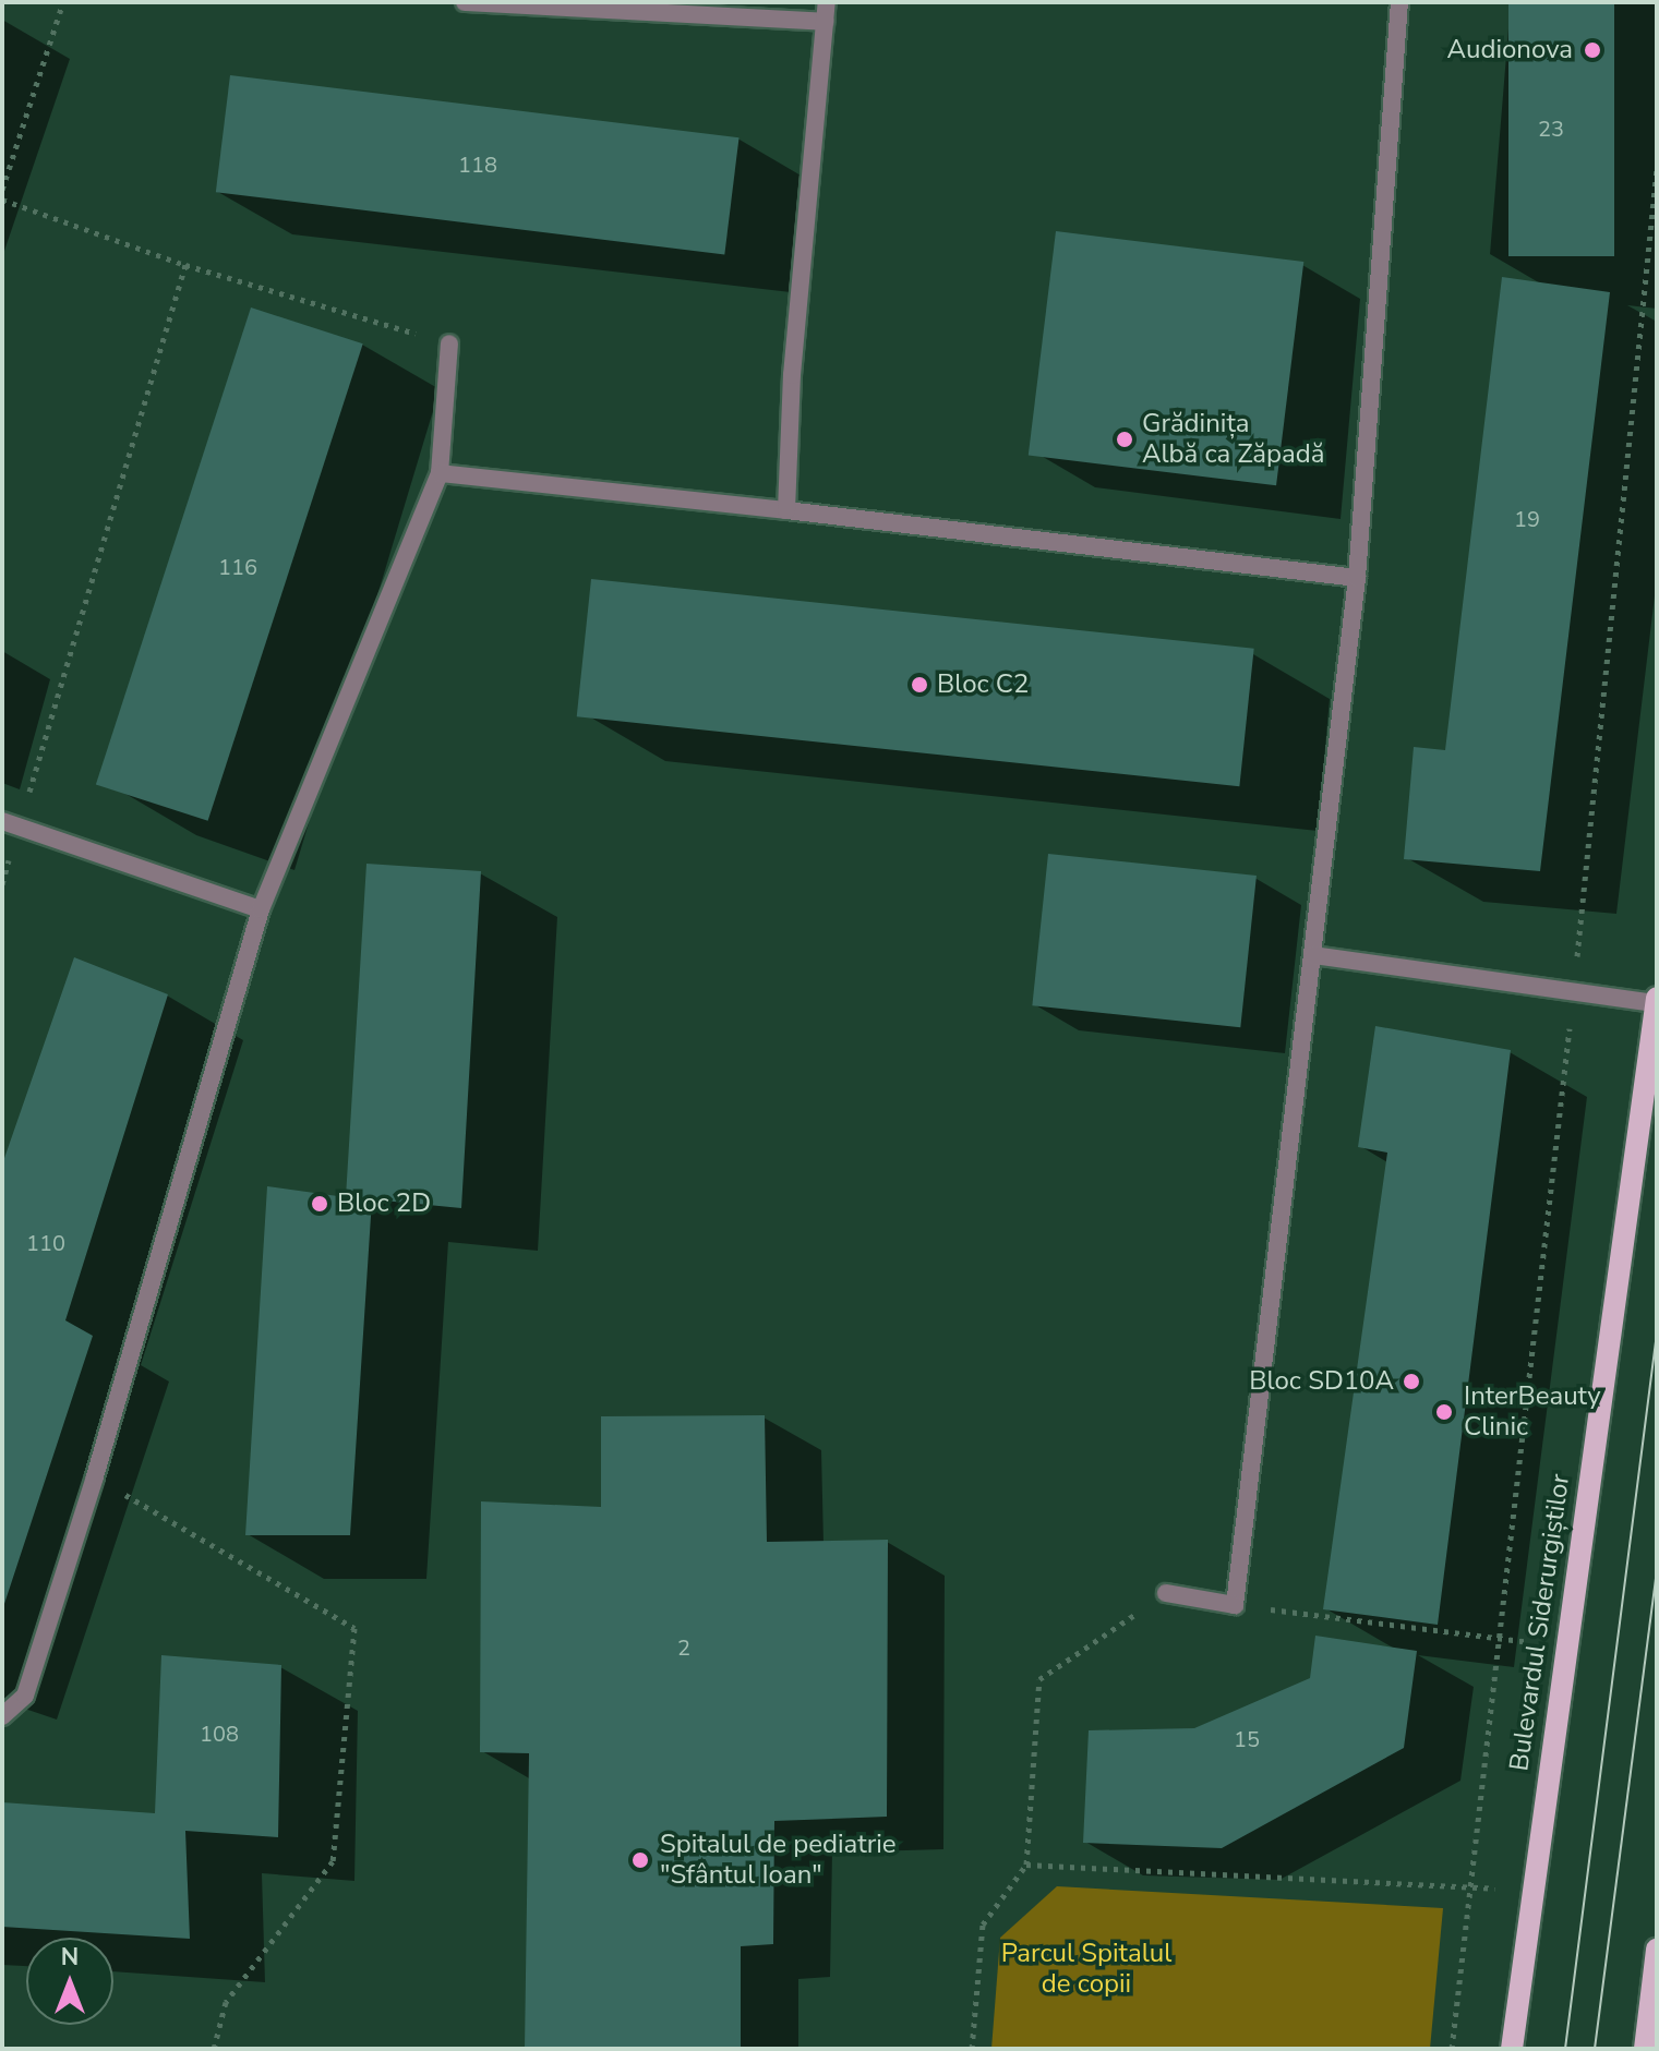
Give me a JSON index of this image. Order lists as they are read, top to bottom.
{
  "streets": {
    "main road": ["Bulevardul Siderurgiștilor"]
  },
  "parks": ["Parcul Spitalul de copii"],
  "places": [
    "Audionova",
    "Grădinița Albă ca Zăpadă",
    "Bloc C2",
    "Bloc 2D",
    "Bloc SD10A",
    "InterBeauty Clinic",
    "Spitalul de pediatrie \"Sfântul Ioan\""
  ],
  "house_numbers": [
    "23",
    "118",
    "19",
    "116",
    "110",
    "2",
    "108",
    "15"
  ],
  "north": "top"
}
